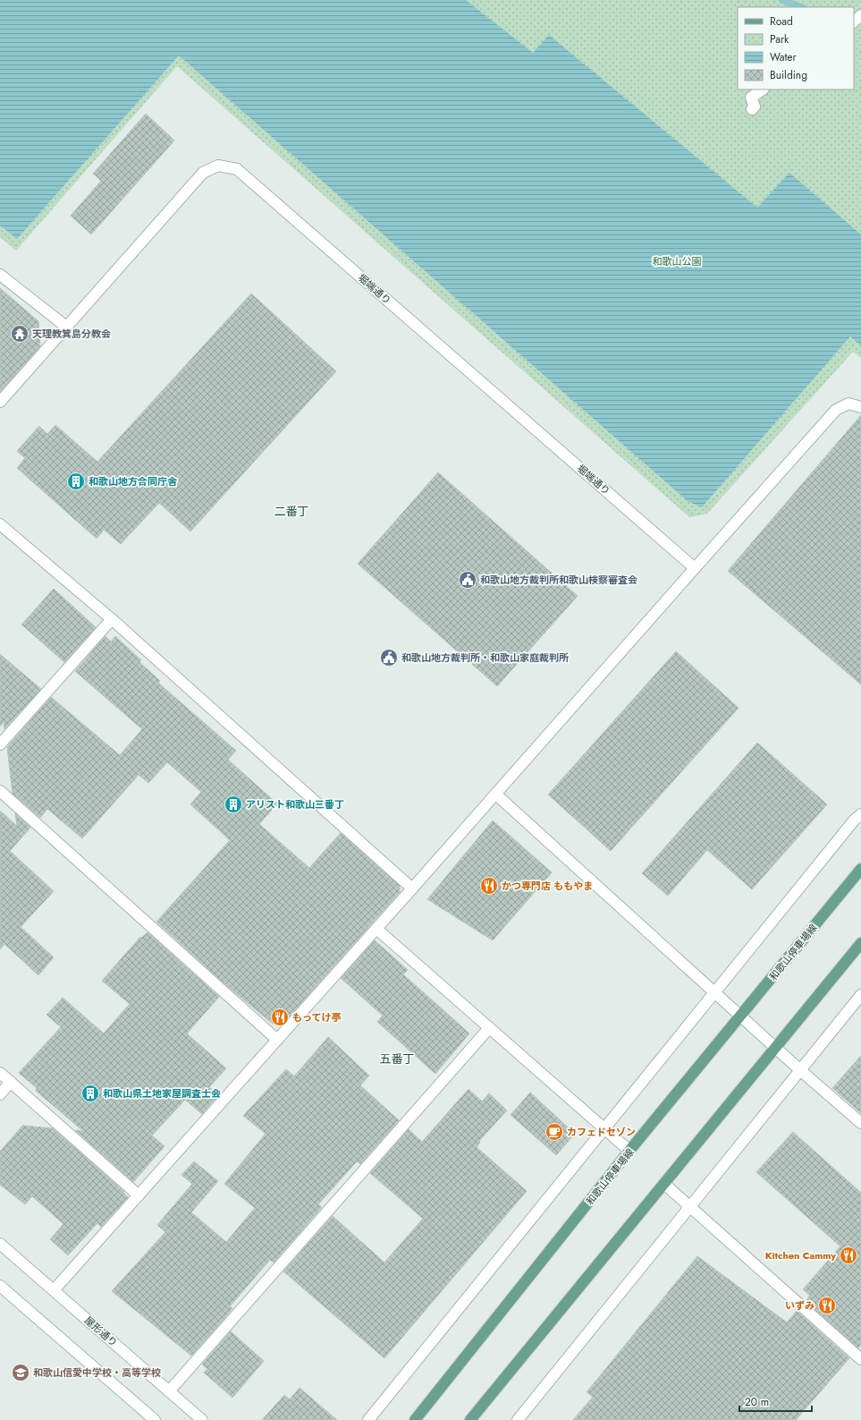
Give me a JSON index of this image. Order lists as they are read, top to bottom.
{
  "streets": {
    "main road": ["和歌山停車場線"],
    "street": ["堀端通り", "屋形通り"]
  },
  "districts": ["二番丁", "五番丁"],
  "parks": ["和歌山公園"],
  "places": {
    "temple": ["天理教箕島分教会"],
    "building": ["和歌山地方合同庁舎", "アリスト和歌山三番丁", "和歌山県土地家屋調査士会"],
    "public building": ["和歌山地方裁判所和歌山検察審査会", "和歌山地方裁判所・和歌山家庭裁判所"],
    "restaurant": [
      "かつ専門店 ももやま",
      "もってけ亭",
      "Kitchen Cammy",
      "いずみ"
    ],
    "cafe": ["カフェドセゾン"],
    "school or university": ["和歌山信愛中学校・高等学校"]
  },
  "legend": [
    "Road",
    "Park",
    "Water",
    "Building"
  ],
  "scale_bar": "20 m"
}
